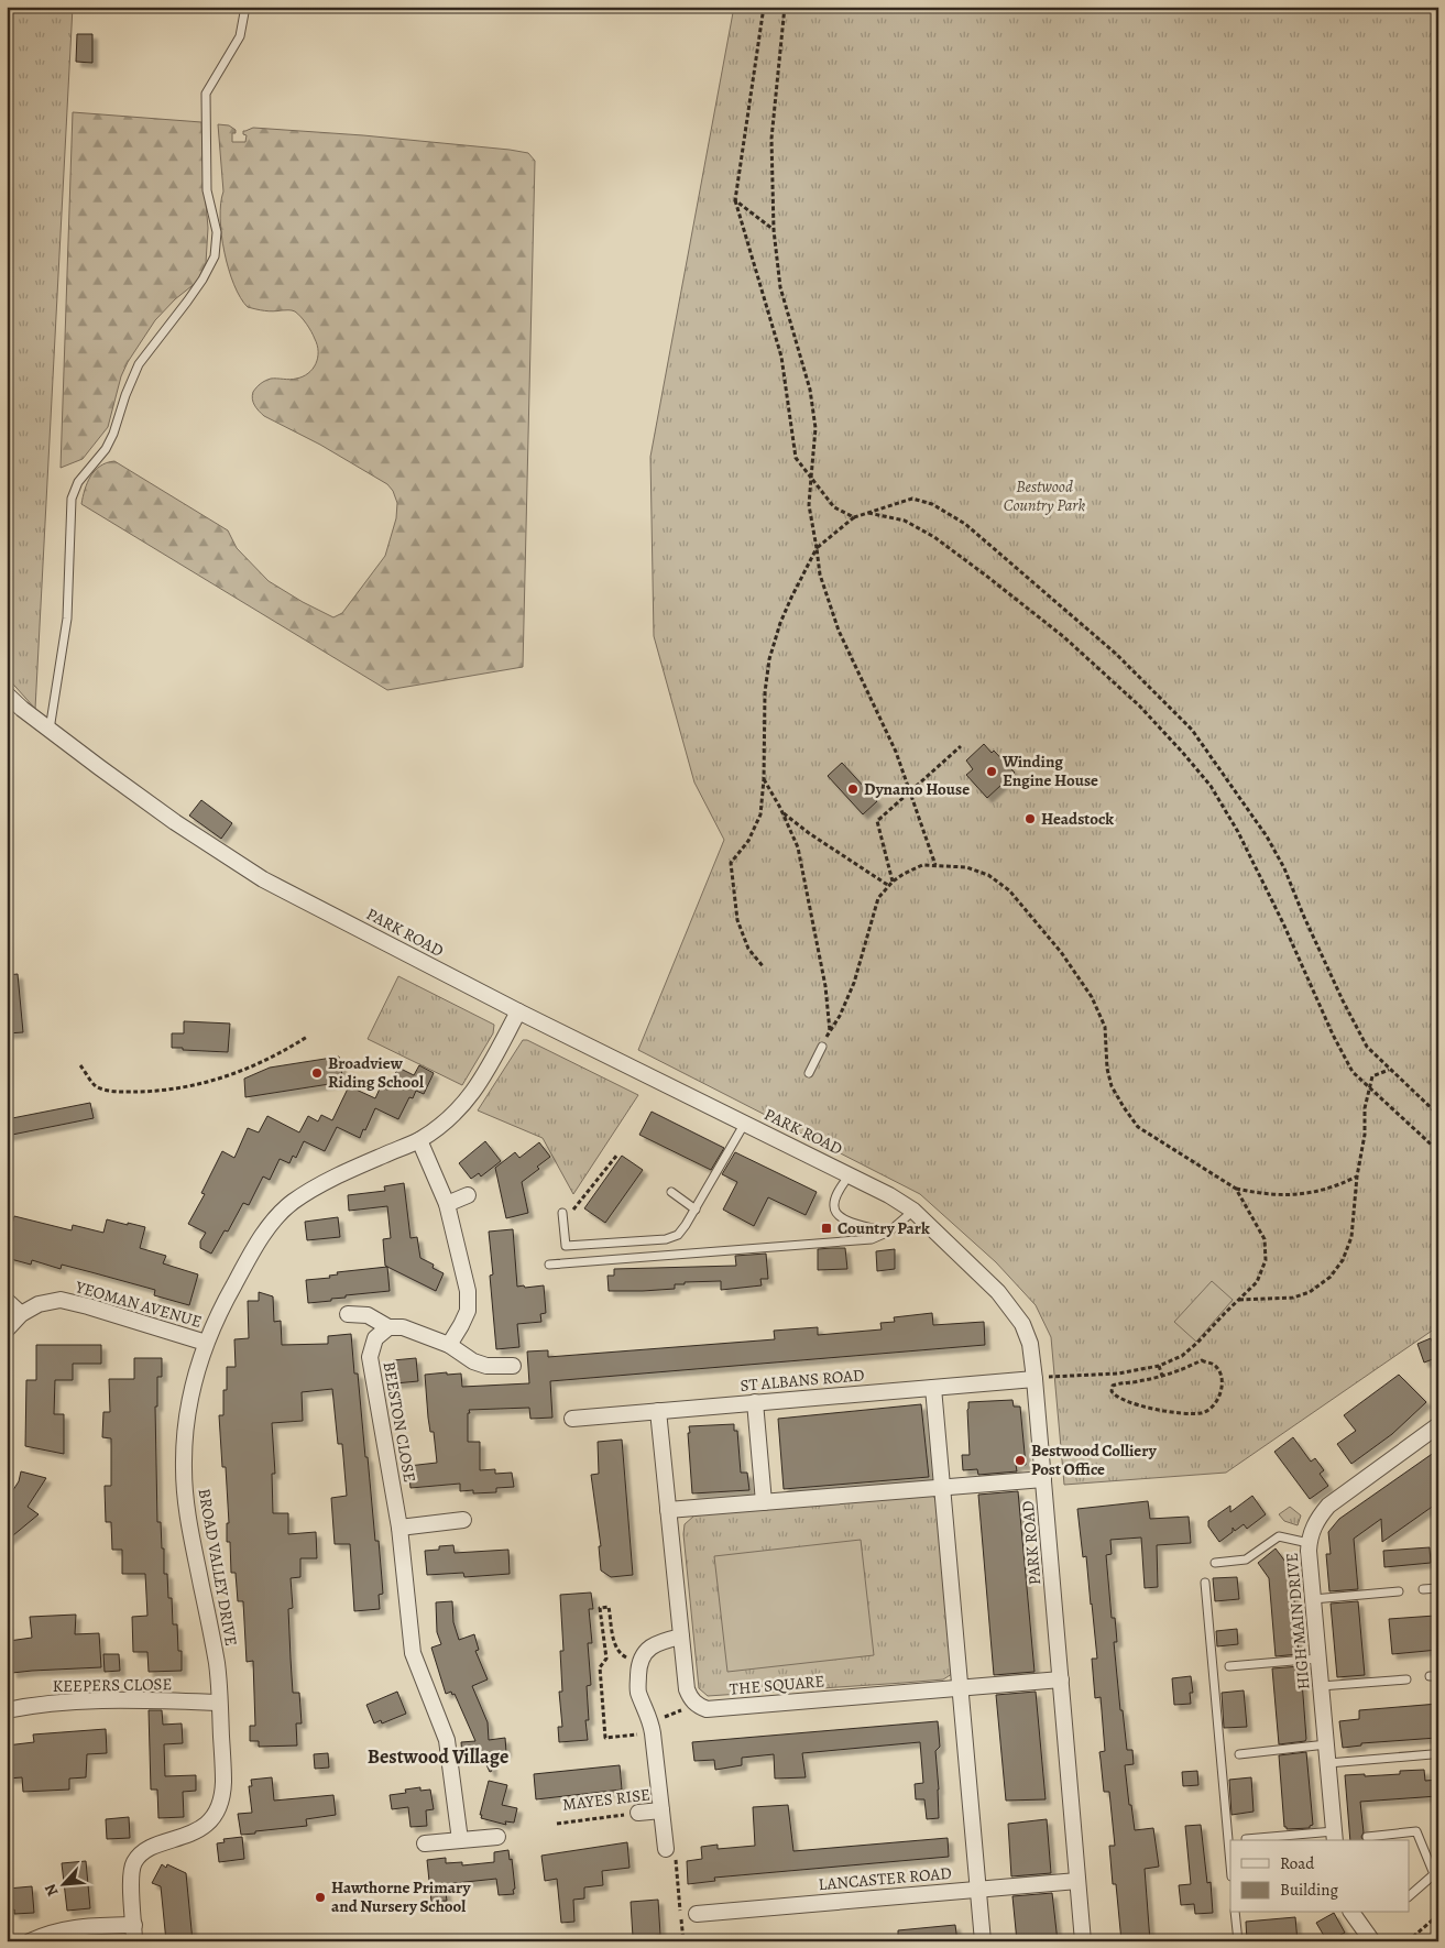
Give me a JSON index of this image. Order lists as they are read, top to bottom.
{
  "streets": {
    "street": [
      "PARK ROAD",
      "YEOMAN AVENUE",
      "ST ALBANS ROAD",
      "BEESTON CLOSE",
      "BROAD VALLEY DRIVE",
      "HIGH MAIN DRIVE",
      "KEEPERS CLOSE",
      "THE SQUARE",
      "MAYES RISE",
      "LANCASTER ROAD"
    ]
  },
  "crossings": [
    ["PARK ROAD", "ST ALBANS ROAD"],
    ["PARK ROAD", "BROAD VALLEY DRIVE"],
    ["PARK ROAD", "THE SQUARE"],
    ["PARK ROAD", "LANCASTER ROAD"],
    ["YEOMAN AVENUE", "BROAD VALLEY DRIVE"],
    ["ST ALBANS ROAD", "THE SQUARE"],
    ["BROAD VALLEY DRIVE", "KEEPERS CLOSE"]
  ],
  "districts": ["Bestwood Village"],
  "parks": ["Bestwood Country Park"],
  "places": {
    "other": [
      "Winding Engine House",
      "Dynamo House",
      "Headstock",
      "Broadview Riding School",
      "Bestwood Colliery Post Office",
      "Hawthorne Primary and Nursery School"
    ],
    "transit": ["Country Park"]
  },
  "legend": ["Road", "Building"],
  "north": "bottom left"
}
